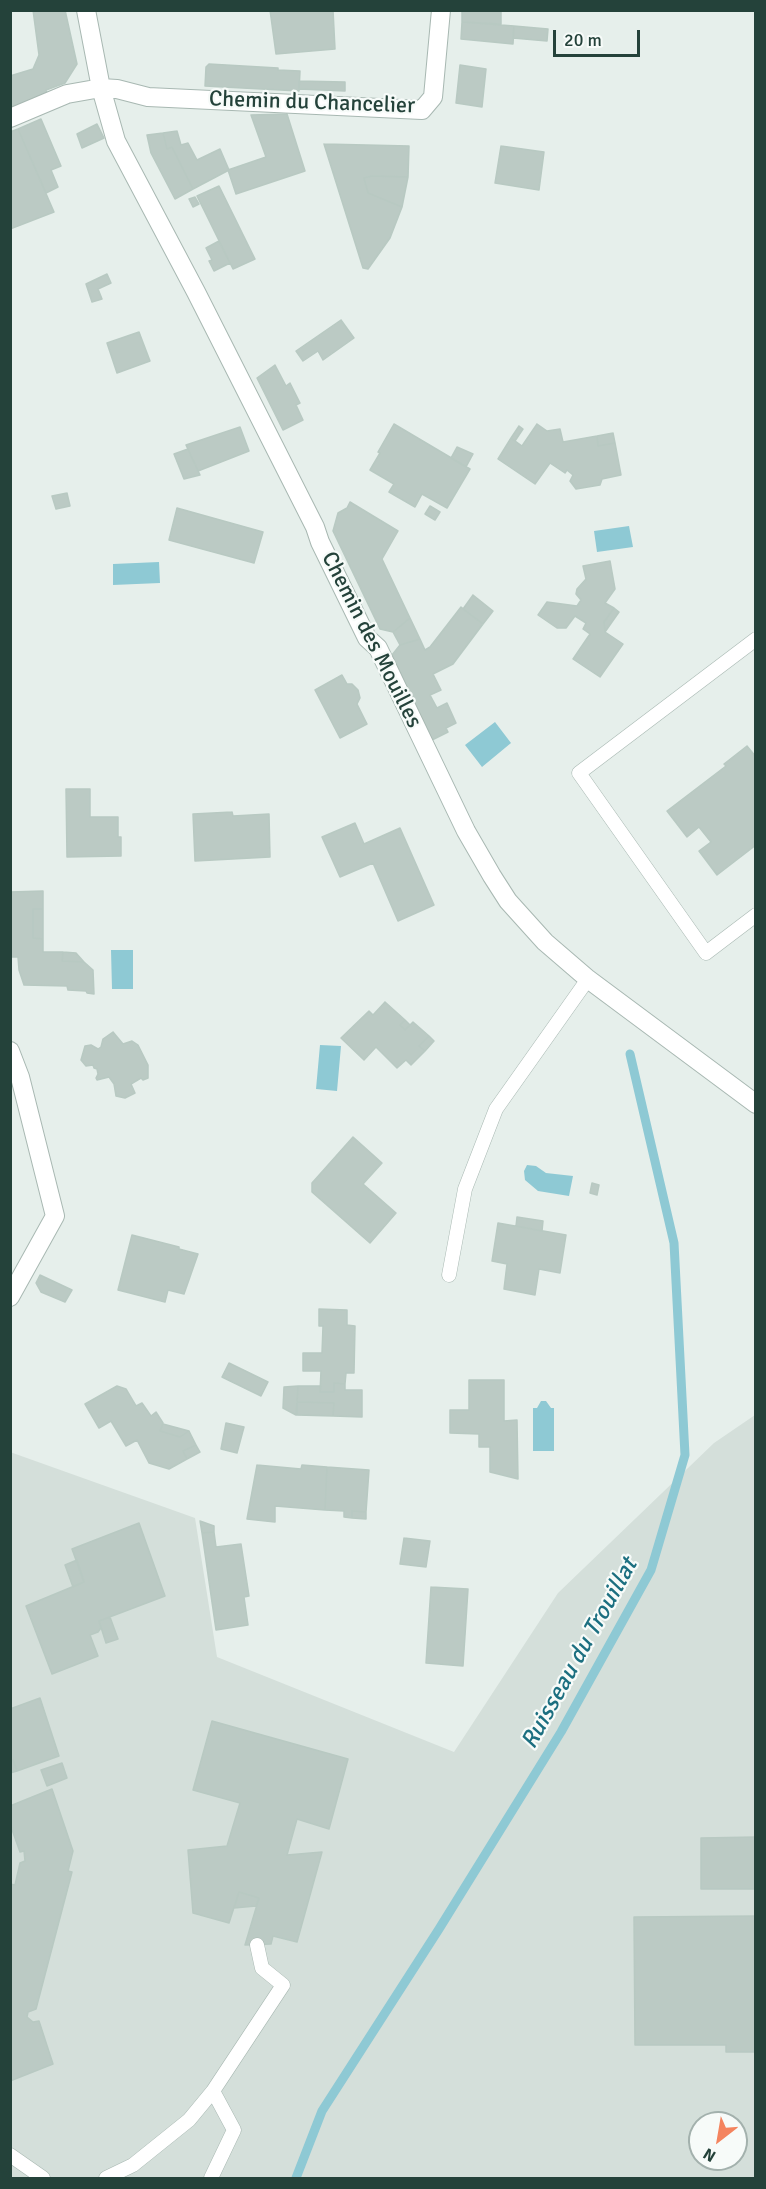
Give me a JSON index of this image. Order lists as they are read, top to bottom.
{
  "streets": {
    "street": ["Chemin du Chancelier", "Chemin des Mouilles"]
  },
  "crossings": [
    ["Chemin du Chancelier", "Chemin des Mouilles"]
  ],
  "water": ["Ruisseau du Trouillat"],
  "scale_bar": "20 m",
  "north": "bottom left"
}
